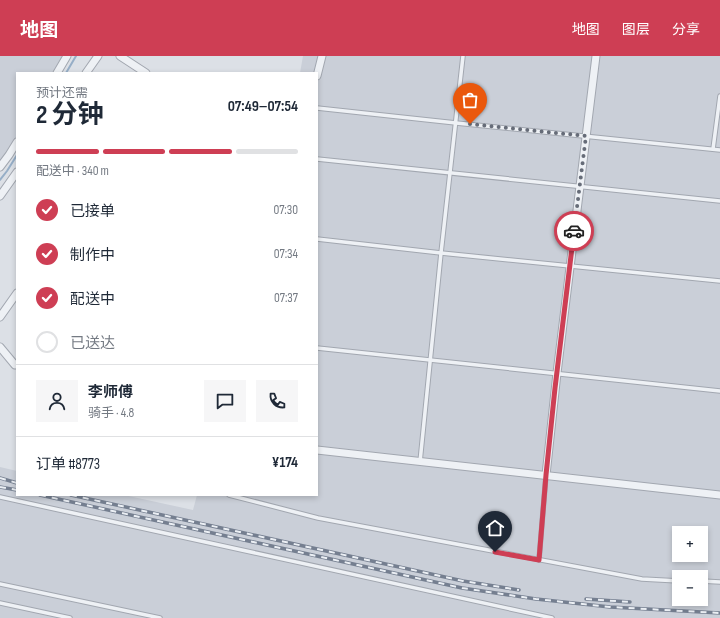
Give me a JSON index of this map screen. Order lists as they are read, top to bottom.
{
  "page": {
    "header": "地图",
    "nav": ["地图", "图层", "分享"],
    "heading": ["2 分钟", "预计还需", "07:49–07:54"],
    "panel": [
      "李师傅",
      "骑手 · 4.8",
      "订单 #8773",
      "¥174"
    ],
    "bar": "配送中 · 340 m",
    "list": [
      ["已接单", "07:30"],
      ["制作中", "07:34"],
      ["配送中", "07:37"],
      "已送达"
    ],
    "map_buttons": ["+", "−"]
  }
}
